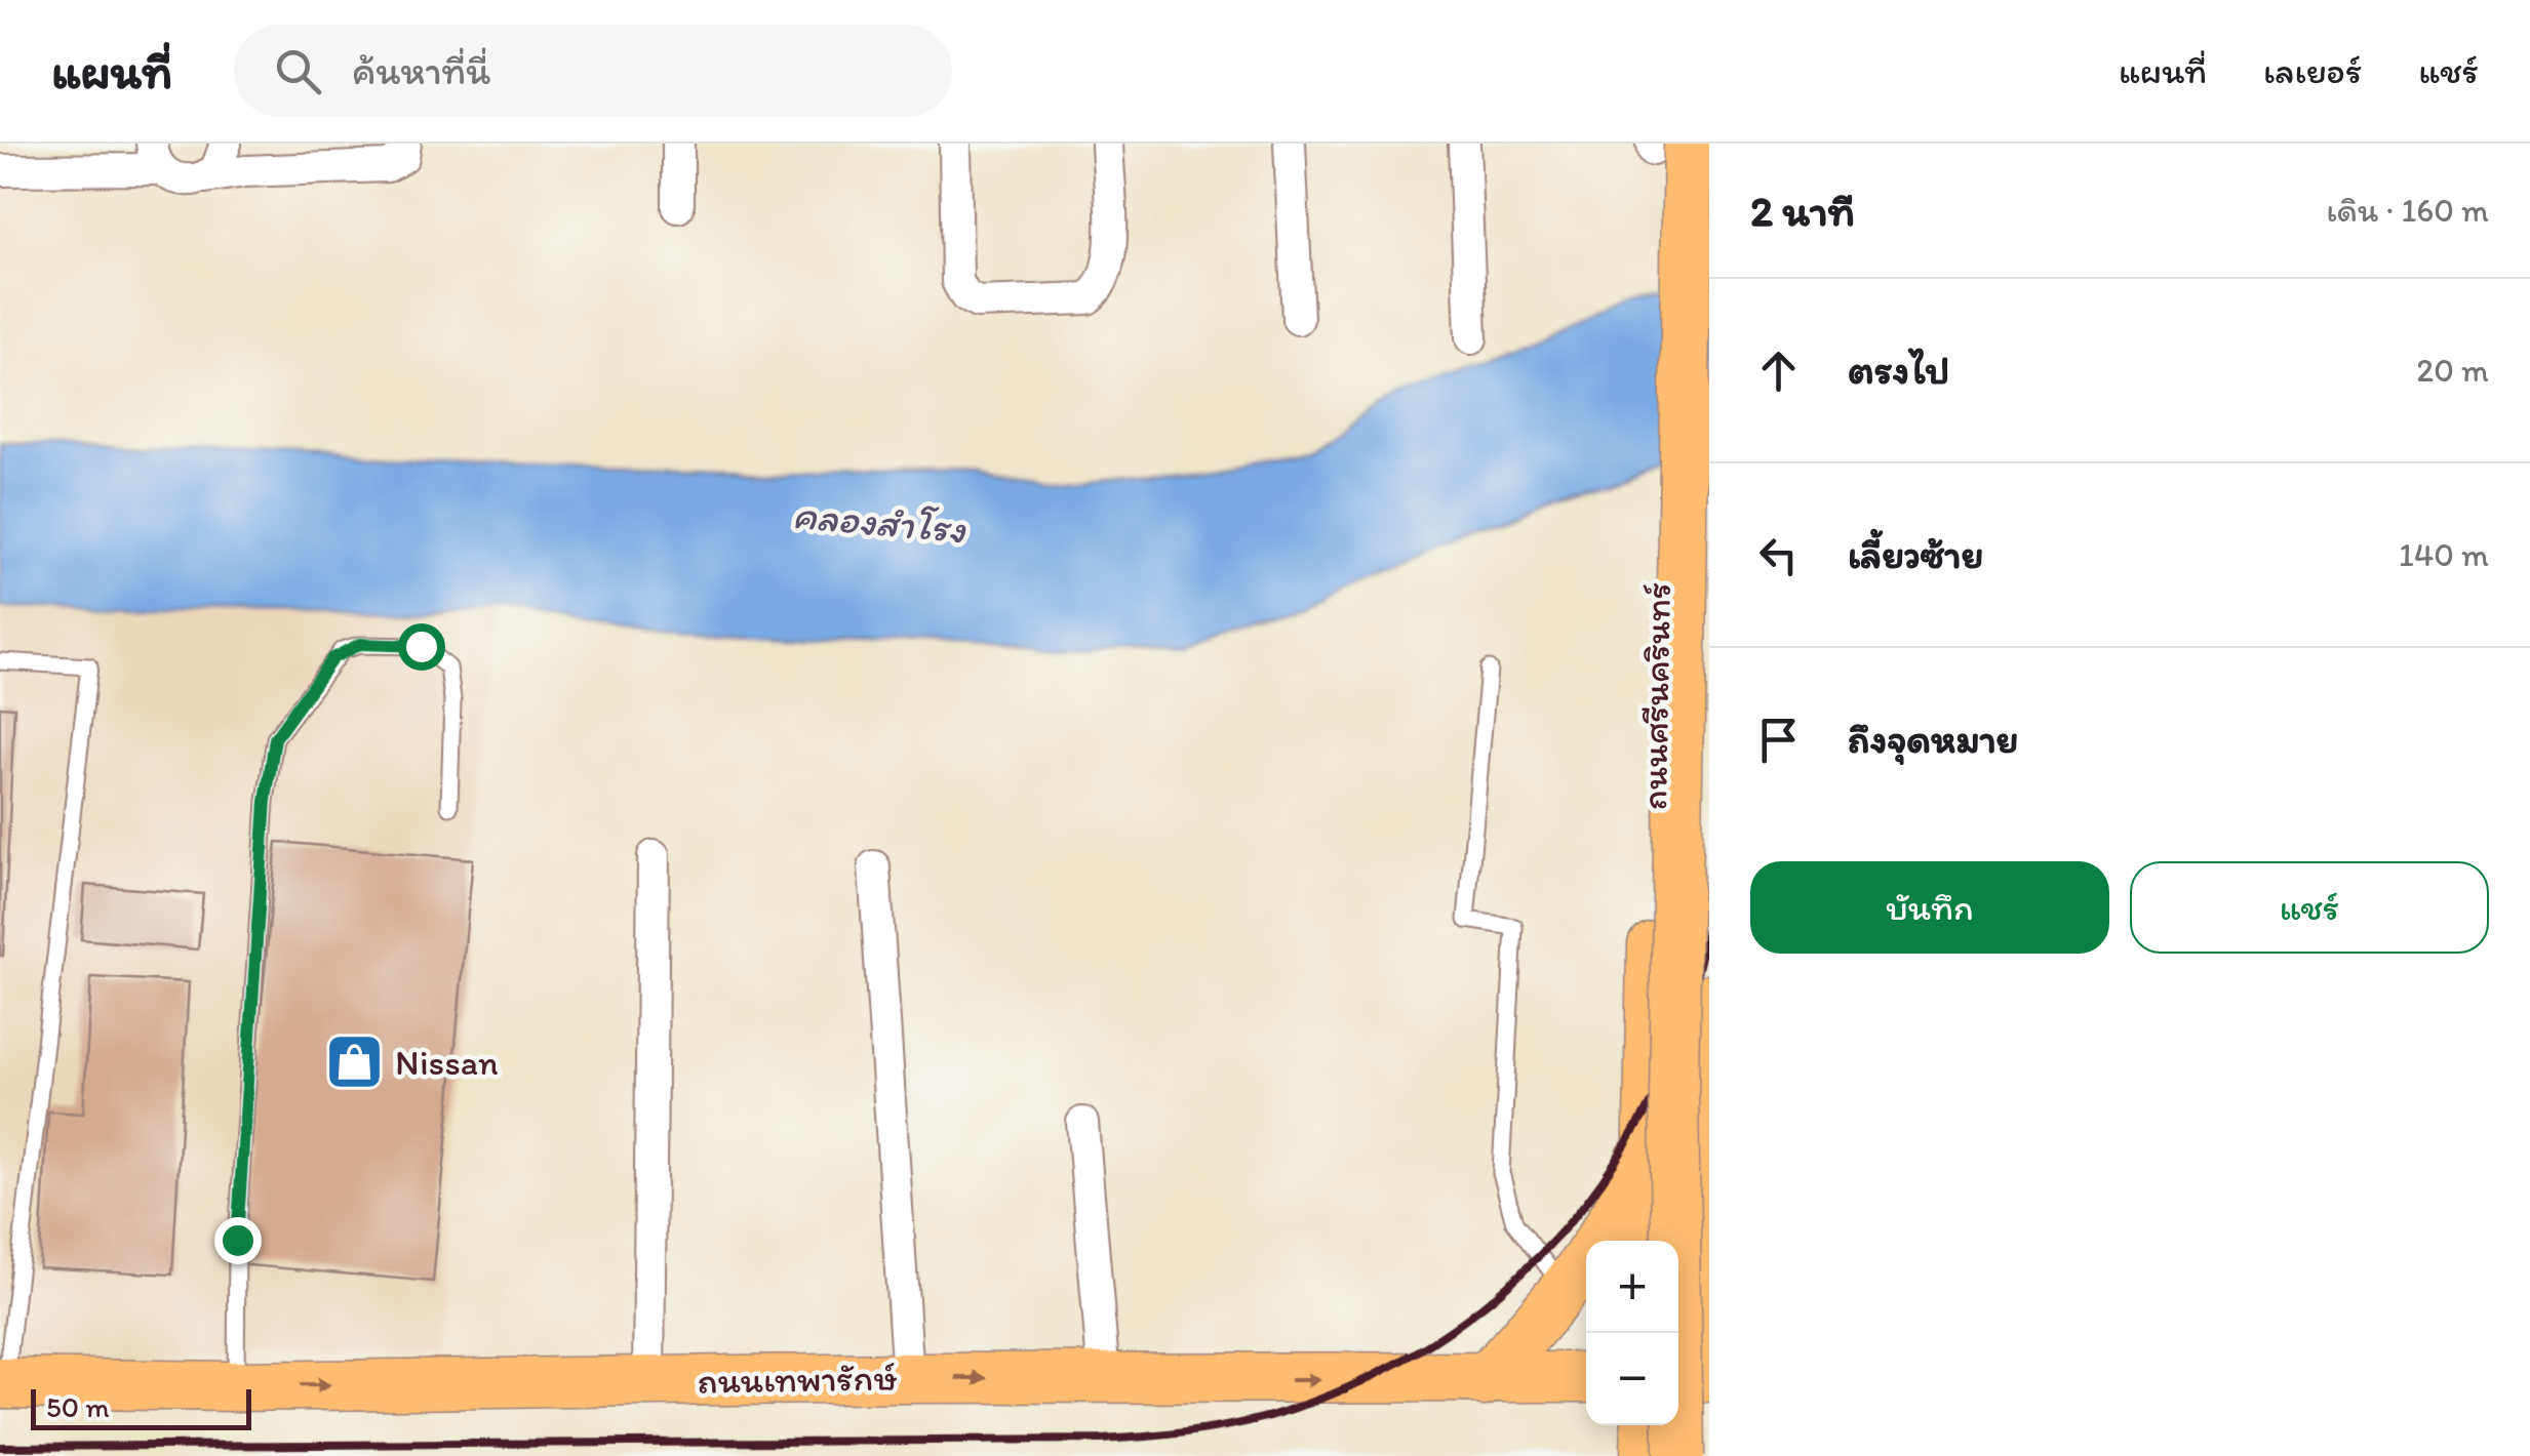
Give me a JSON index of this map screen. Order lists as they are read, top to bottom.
{
  "streets": {
    "main road": ["ถนนศรีนครินทร์", "ถนนเทพารักษ์"]
  },
  "one_way": ["ถนนเทพารักษ์"],
  "water": ["คลองสำโรง"],
  "places": {
    "shop": ["Nissan"]
  },
  "scale_bar": "50 m",
  "page": {
    "header": "แผนที่",
    "search": "ค้นหาที่นี่",
    "nav": ["แผนที่", "เลเยอร์", "แชร์"],
    "heading": ["2 นาที", "เดิน · 160 m"],
    "list": [
      ["ตรงไป", "20 m"],
      ["เลี้ยวซ้าย", "140 m"],
      "ถึงจุดหมาย"
    ],
    "buttons": ["บันทึก", "แชร์"],
    "map_buttons": ["+", "−"],
    "scale": "50 m"
  }
}
